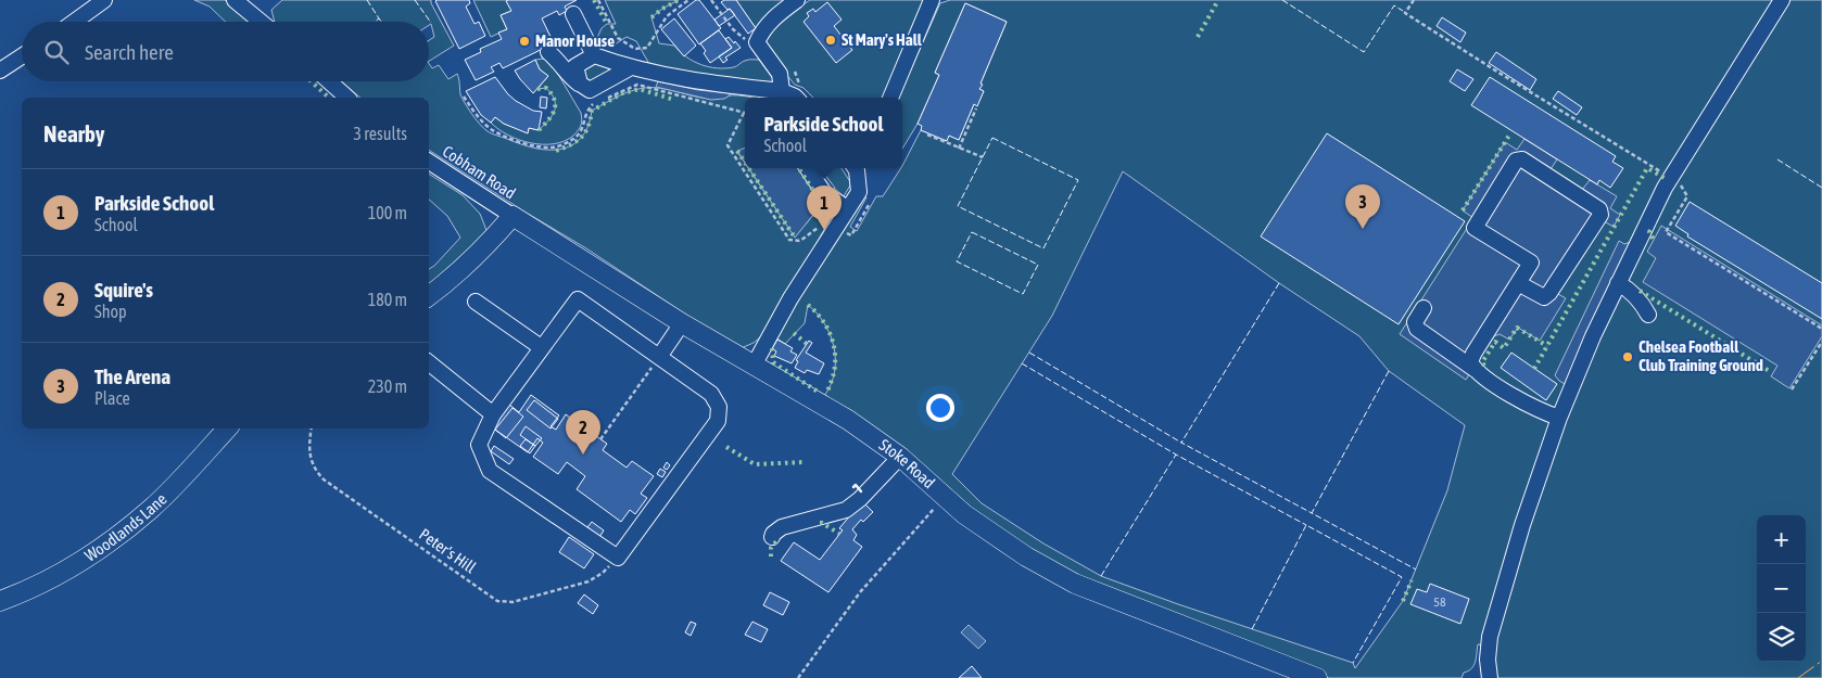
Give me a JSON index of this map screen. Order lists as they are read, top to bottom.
{
  "streets": {
    "main road": ["Stoke Road", "Woodlands Lane"],
    "street": ["Cobham Road"],
    "path": ["Peter's Hill"]
  },
  "crossings": [
    ["Cobham Road", "Stoke Road"]
  ],
  "places": ["St Mary's Hall", "Manor House", "Chelsea Football Club Training Ground"],
  "house_numbers": ["58"],
  "page": {
    "search": "Search here",
    "popup": ["Parkside School", "School"],
    "heading": ["Nearby", "3 results"],
    "list": [
      {
        "mark": "1",
        "name": "Parkside School",
        "note": "School",
        "value": "100 m"
      },
      {
        "mark": "2",
        "name": "Squire's",
        "note": "Shop",
        "value": "180 m"
      },
      {
        "mark": "3",
        "name": "The Arena",
        "note": "Place",
        "value": "230 m"
      }
    ],
    "pins": ["3", "1", "2"],
    "map_buttons": ["+", "−"]
  }
}
